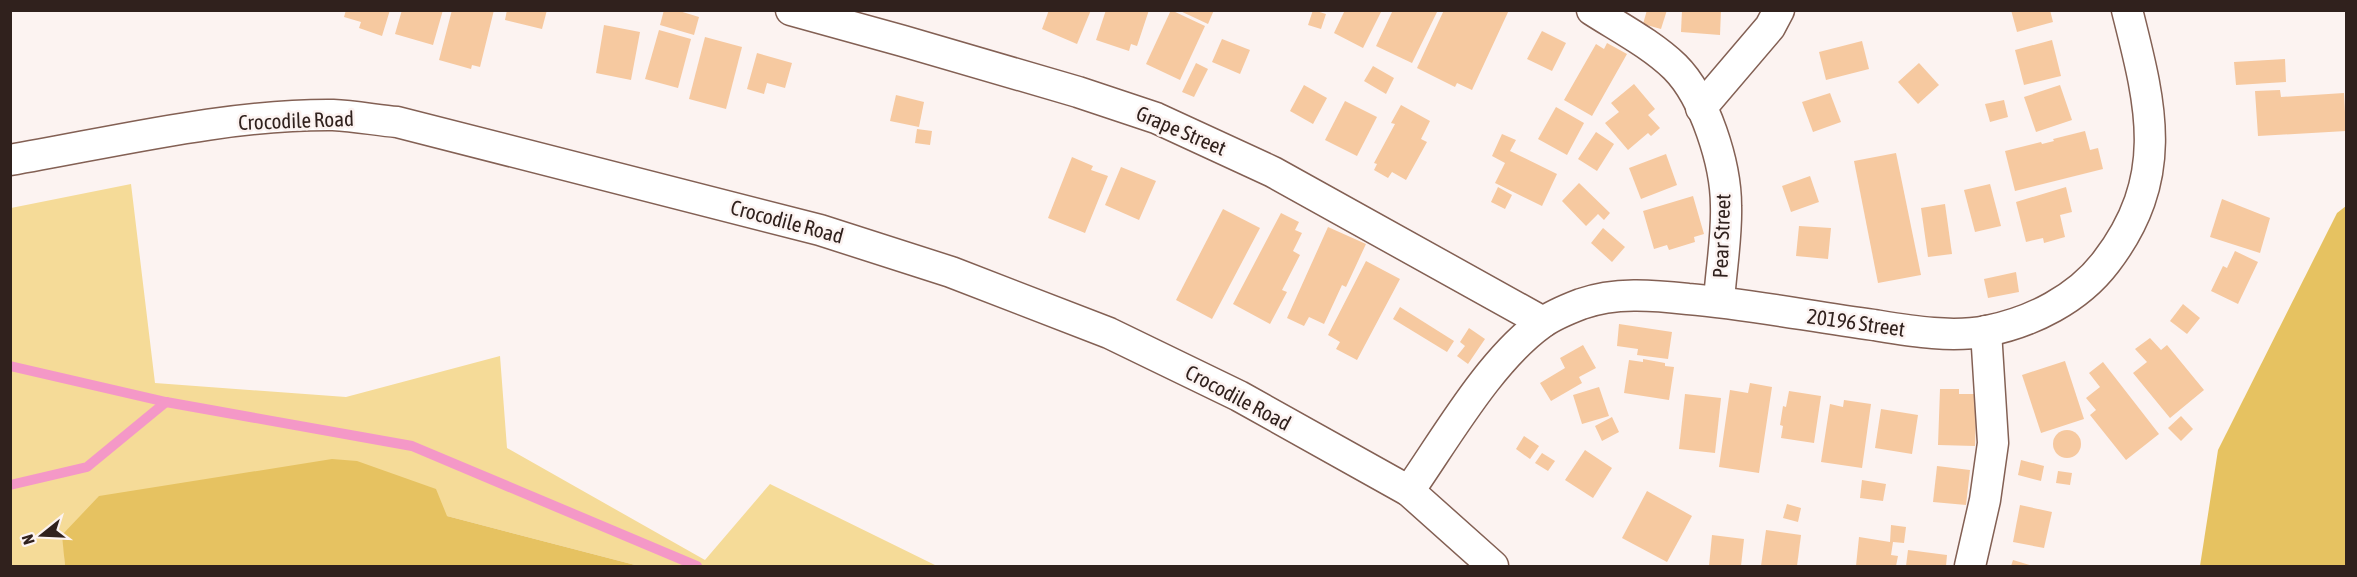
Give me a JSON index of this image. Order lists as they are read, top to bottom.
{
  "streets": {
    "street": [
      "Crocodile Road",
      "Grape Street",
      "Pear Street",
      "20196 Street"
    ]
  },
  "crossings": [
    ["Crocodile Road", "20196 Street"],
    ["Grape Street", "20196 Street"],
    ["Pear Street", "20196 Street"]
  ],
  "north": "left"
}
